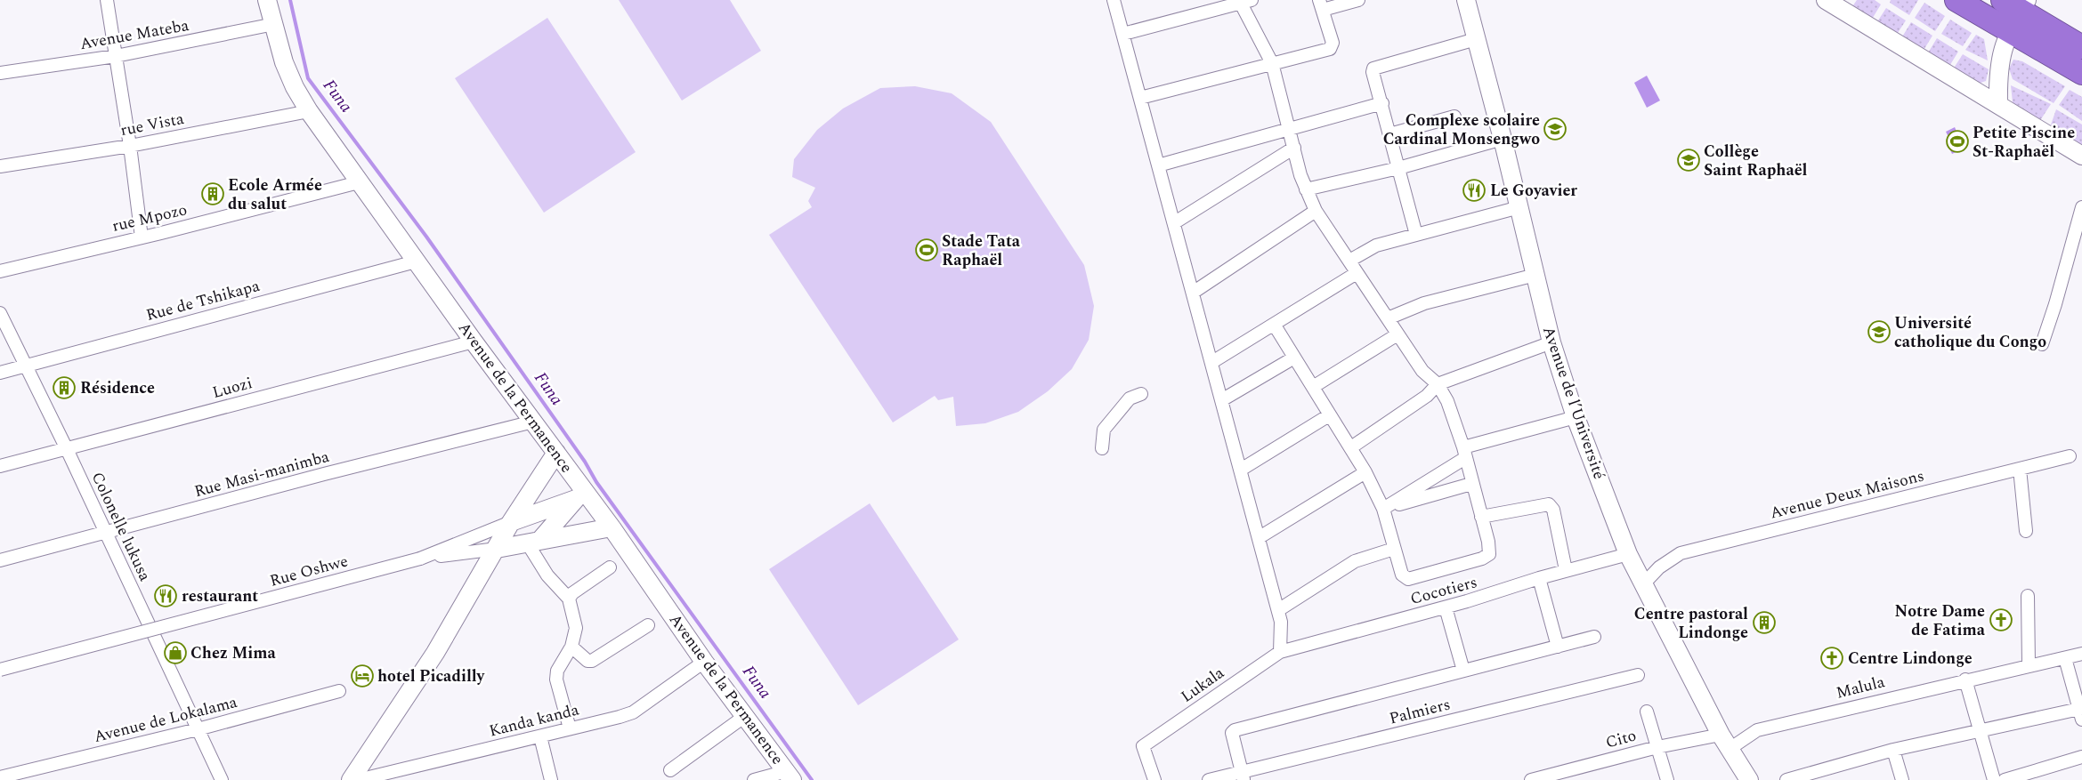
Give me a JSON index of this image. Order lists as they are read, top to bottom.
{
  "streets": {
    "street": [
      "Avenue Mateba",
      "rue Vista",
      "rue Mpozo",
      "Rue de Tshikapa",
      "Luozi",
      "Avenue de la Permanence",
      "Avenue de l’Université",
      "Rue Masi-manimba",
      "Avenue Deux Maisons",
      "Colonelle lukusa",
      "Rue Oshwe",
      "Cocotiers",
      "Lukala",
      "Malula",
      "Palmiers",
      "Avenue de Lokalama",
      "Kanda kanda",
      "Cito"
    ]
  },
  "crossings": [
    ["Avenue Mateba", "Avenue de la Permanence"],
    ["rue Vista", "Avenue de la Permanence"],
    ["rue Mpozo", "Avenue de la Permanence"],
    ["Rue de Tshikapa", "Avenue de la Permanence"],
    ["Rue de Tshikapa", "Colonelle lukusa"],
    ["Luozi", "Avenue de la Permanence"],
    ["Luozi", "Colonelle lukusa"],
    ["Avenue de la Permanence", "Rue Masi-manimba"],
    ["Avenue de la Permanence", "Kanda kanda"],
    ["Avenue de l’Université", "Avenue Deux Maisons"],
    ["Avenue de l’Université", "Cocotiers"],
    ["Avenue de l’Université", "Malula"],
    ["Avenue de l’Université", "Cito"],
    ["Rue Masi-manimba", "Colonelle lukusa"],
    ["Colonelle lukusa", "Rue Oshwe"],
    ["Colonelle lukusa", "Avenue de Lokalama"],
    ["Cocotiers", "Lukala"],
    ["Malula", "Cito"]
  ],
  "water": ["Funa"],
  "places": {
    "school or university": ["Complexe scolaire Cardinal Monsengwo", "Collège Saint Raphaël", "Université catholique du Congo"],
    "sports": ["Petite Piscine St-Raphaël", "Stade Tata Raphaël"],
    "restaurant": ["Le Goyavier", "restaurant"],
    "building": ["Ecole Armée du salut", "Résidence", "Centre pastoral Lindonge"],
    "church": ["Notre Dame de Fatima", "Centre Lindonge"],
    "shop": ["Chez Mima"],
    "hotel": ["hotel Picadilly"]
  }
}
